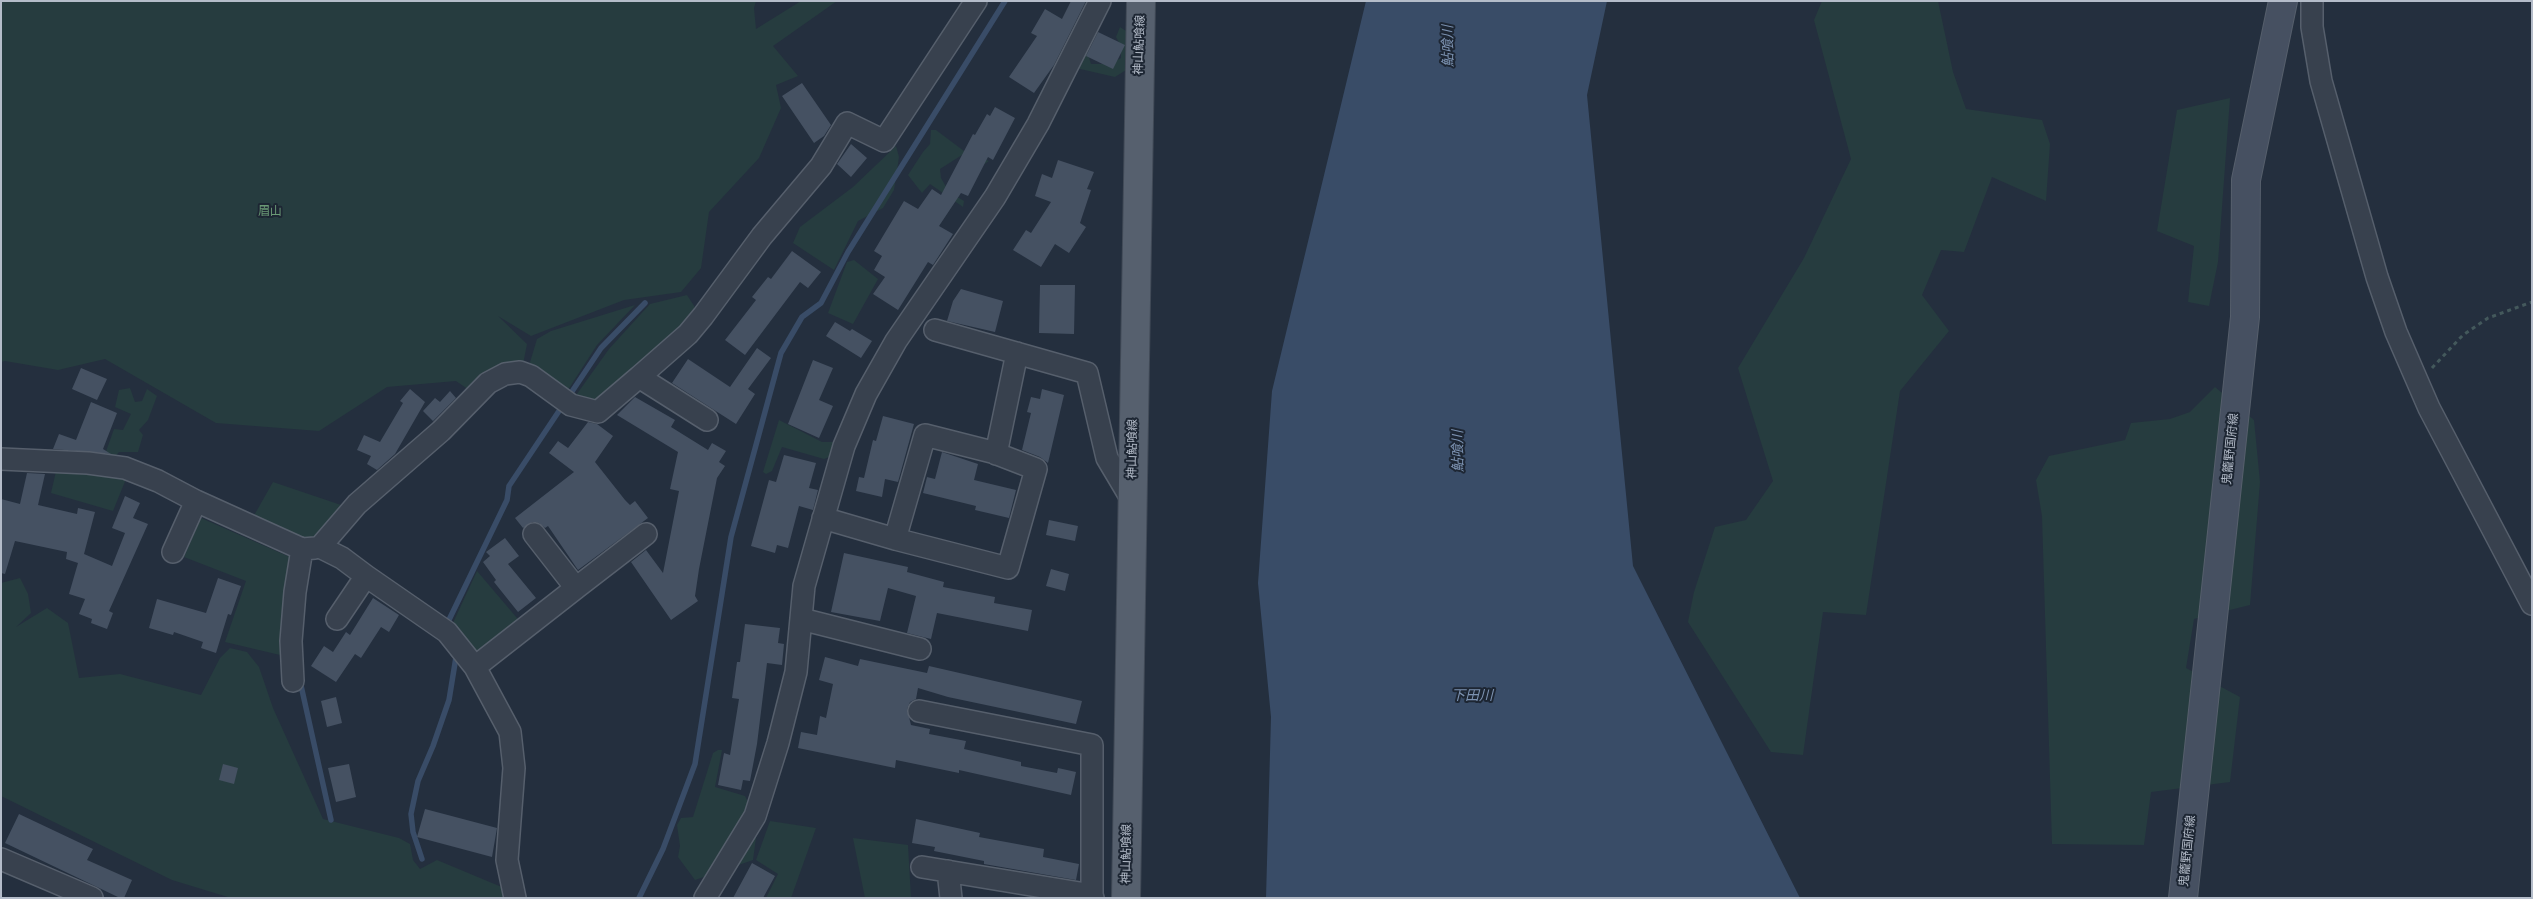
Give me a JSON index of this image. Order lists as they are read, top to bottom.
{
  "streets": {
    "main road": ["神山鮎喰線", "鬼籠野国府線"]
  },
  "water": ["鮎喰川", "下田川"],
  "parks": ["眉山"]
}
